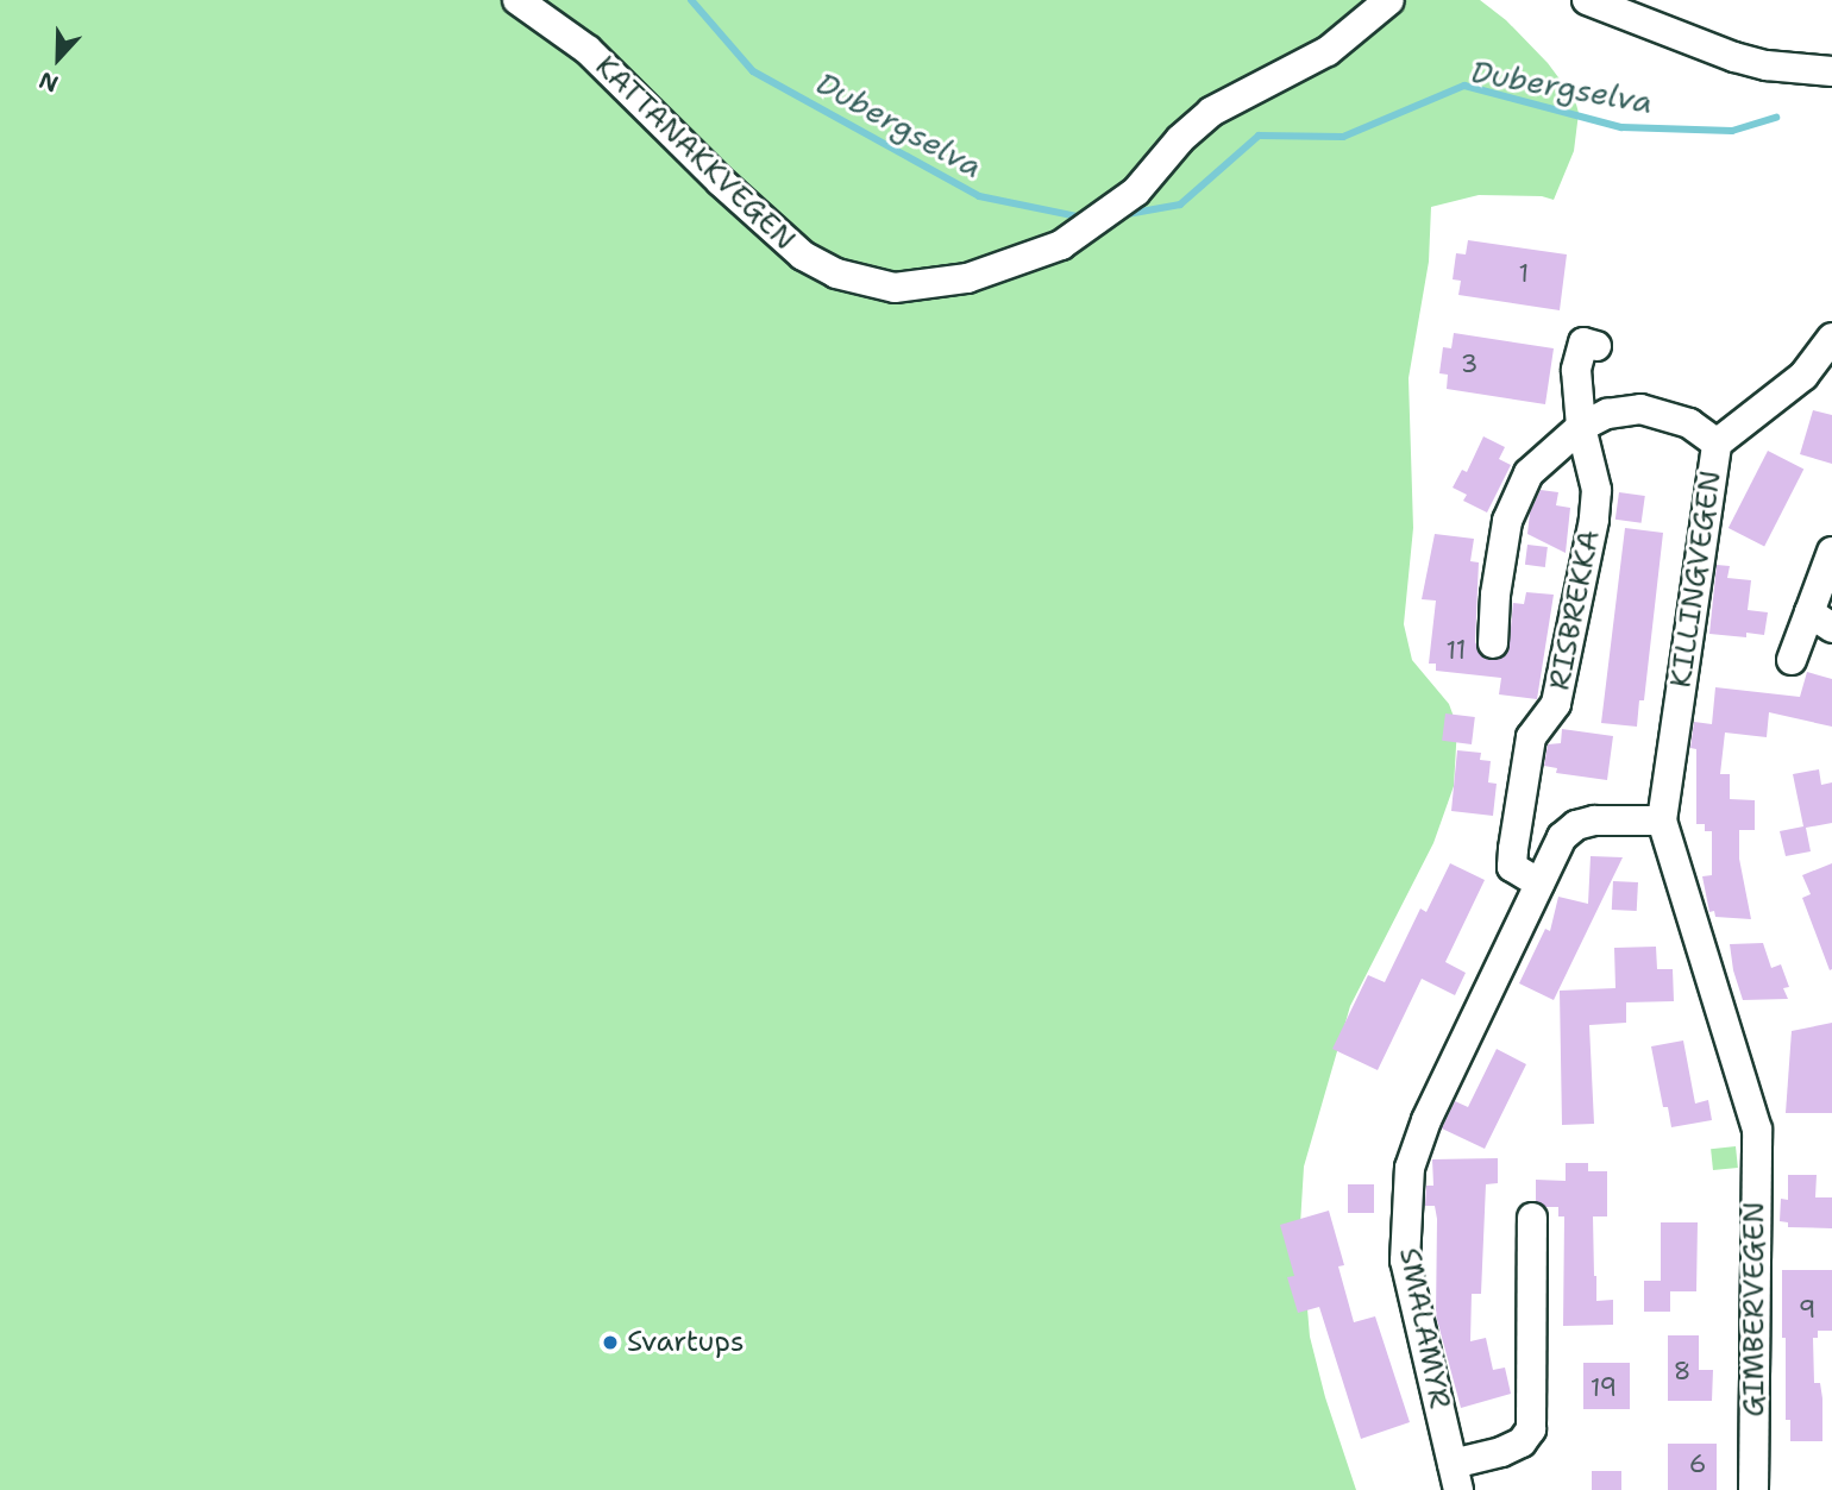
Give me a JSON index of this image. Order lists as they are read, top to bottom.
{
  "streets": {
    "street": [
      "KATTANAKKVEGEN",
      "KILLINGVEGEN",
      "RISBREKKA",
      "GIMBERVEGEN",
      "SMALAMYR"
    ]
  },
  "crossings": [
    ["KILLINGVEGEN", "GIMBERVEGEN"],
    ["RISBREKKA", "SMALAMYR"]
  ],
  "water": ["Dubergselva"],
  "places": ["Svartups"],
  "house_numbers": [
    "1",
    "3",
    "11",
    "9",
    "8",
    "19",
    "6"
  ],
  "north": "bottom"
}
